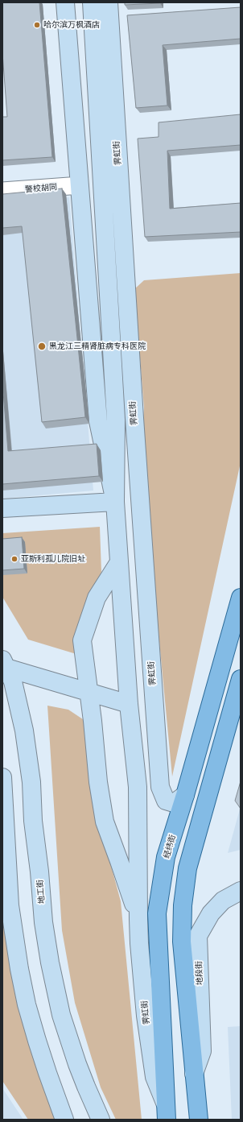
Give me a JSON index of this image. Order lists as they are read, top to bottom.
{
  "streets": {
    "main road": [
      "霁虹街",
      "经纬街",
      "地工街",
      "地段街"
    ],
    "street": ["警校胡同"]
  },
  "crossings": [
    ["霁虹街", "警校胡同"],
    ["霁虹街", "经纬街"]
  ],
  "places": ["哈尔滨万枫酒店", "黑龙江三精肾脏病专科医院", "亚斯利孤儿院旧址"]
}
